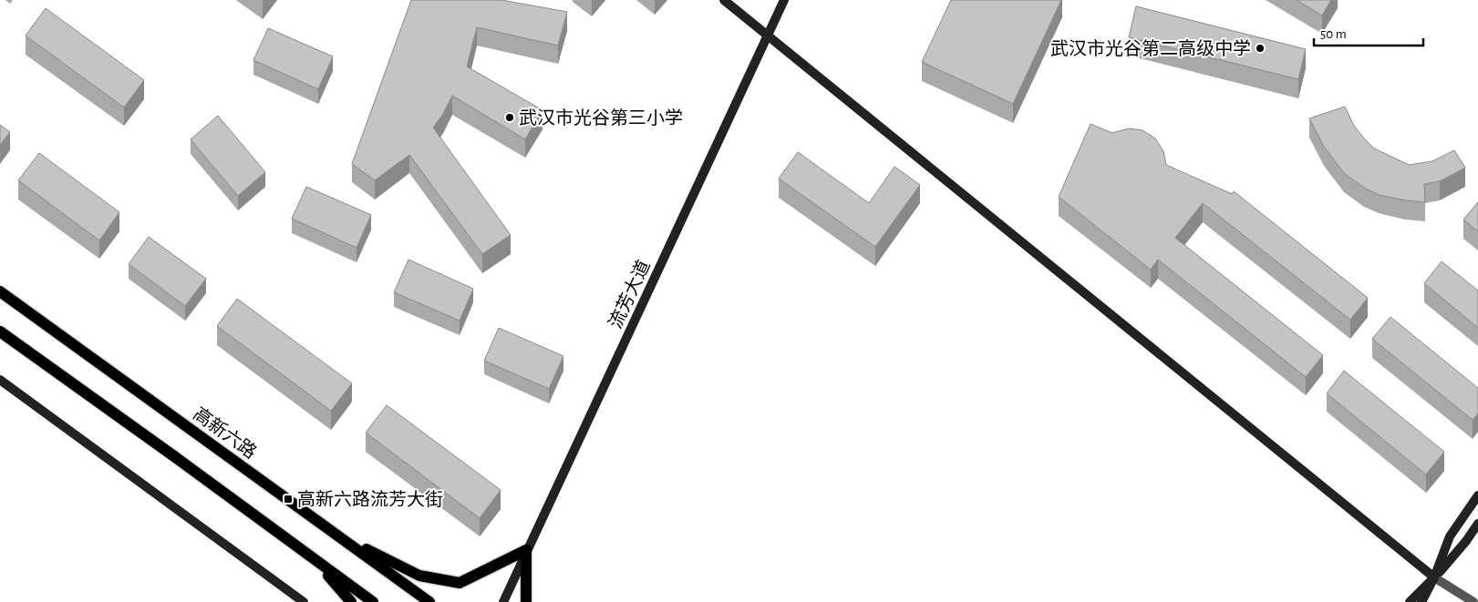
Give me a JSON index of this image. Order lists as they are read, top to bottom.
{
  "streets": {
    "main road": ["高新六路"],
    "street": ["流芳大道"]
  },
  "places": {
    "other": ["武汉市光谷第二高级中学", "武汉市光谷第三小学"],
    "transit": ["高新六路流芳大街"]
  },
  "scale_bar": "50 m"
}
